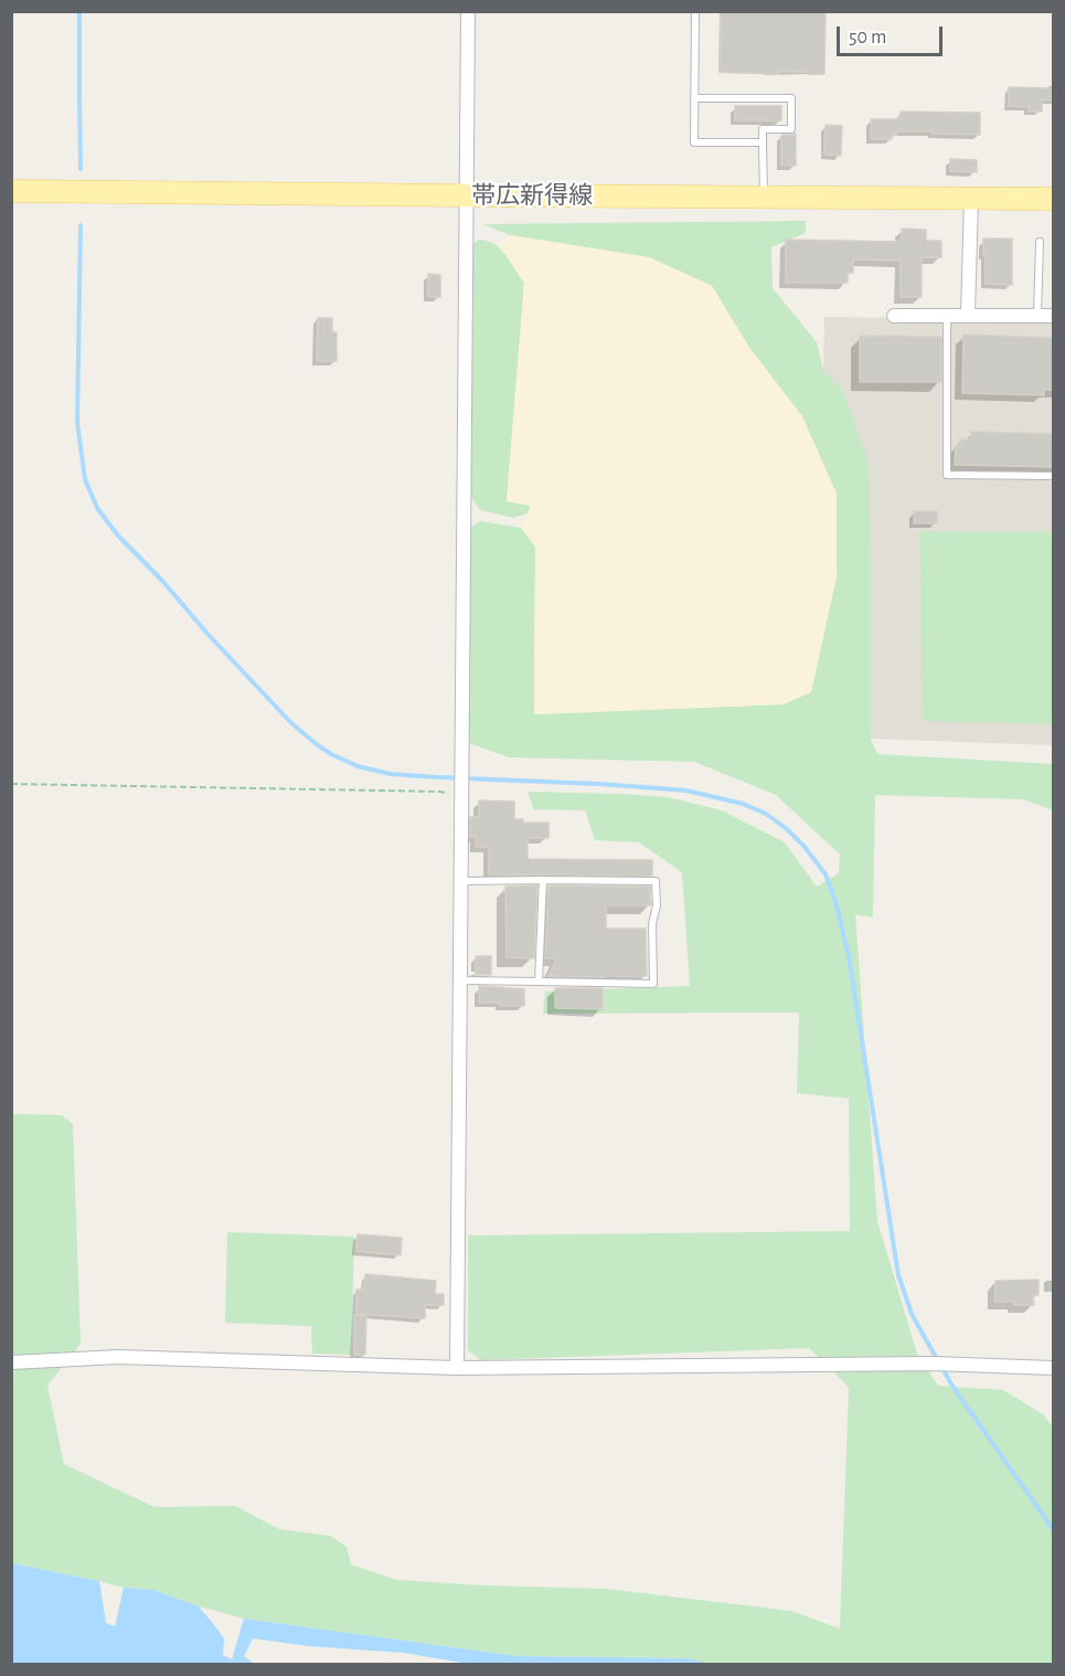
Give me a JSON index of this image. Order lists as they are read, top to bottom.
{
  "streets": {
    "main road": ["帯広新得線"]
  },
  "scale_bar": "50 m"
}
